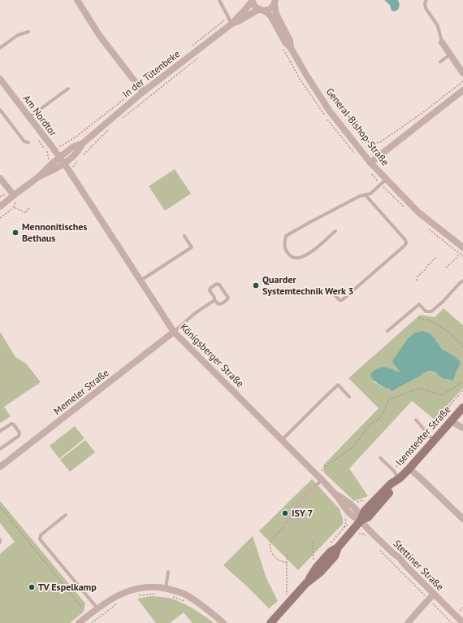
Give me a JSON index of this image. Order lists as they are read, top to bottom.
{
  "streets": {
    "street": [
      "In der Tütenbeke",
      "Am Nordtor",
      "General-Bishop-Straße",
      "Königsberger Straße",
      "Memeler Straße",
      "Isenstedter Straße",
      "Stettiner Straße"
    ]
  },
  "crossings": [
    ["In der Tütenbeke", "Am Nordtor"],
    ["In der Tütenbeke", "General-Bishop-Straße"],
    ["In der Tütenbeke", "Königsberger Straße"],
    ["Am Nordtor", "Königsberger Straße"],
    ["Königsberger Straße", "Memeler Straße"],
    ["Königsberger Straße", "Isenstedter Straße"],
    ["Königsberger Straße", "Stettiner Straße"],
    ["Isenstedter Straße", "Stettiner Straße"]
  ],
  "places": [
    "Mennonitisches Bethaus",
    "Quarder Systemtechnik Werk 3",
    "ISY 7",
    "TV Espelkamp"
  ]
}
